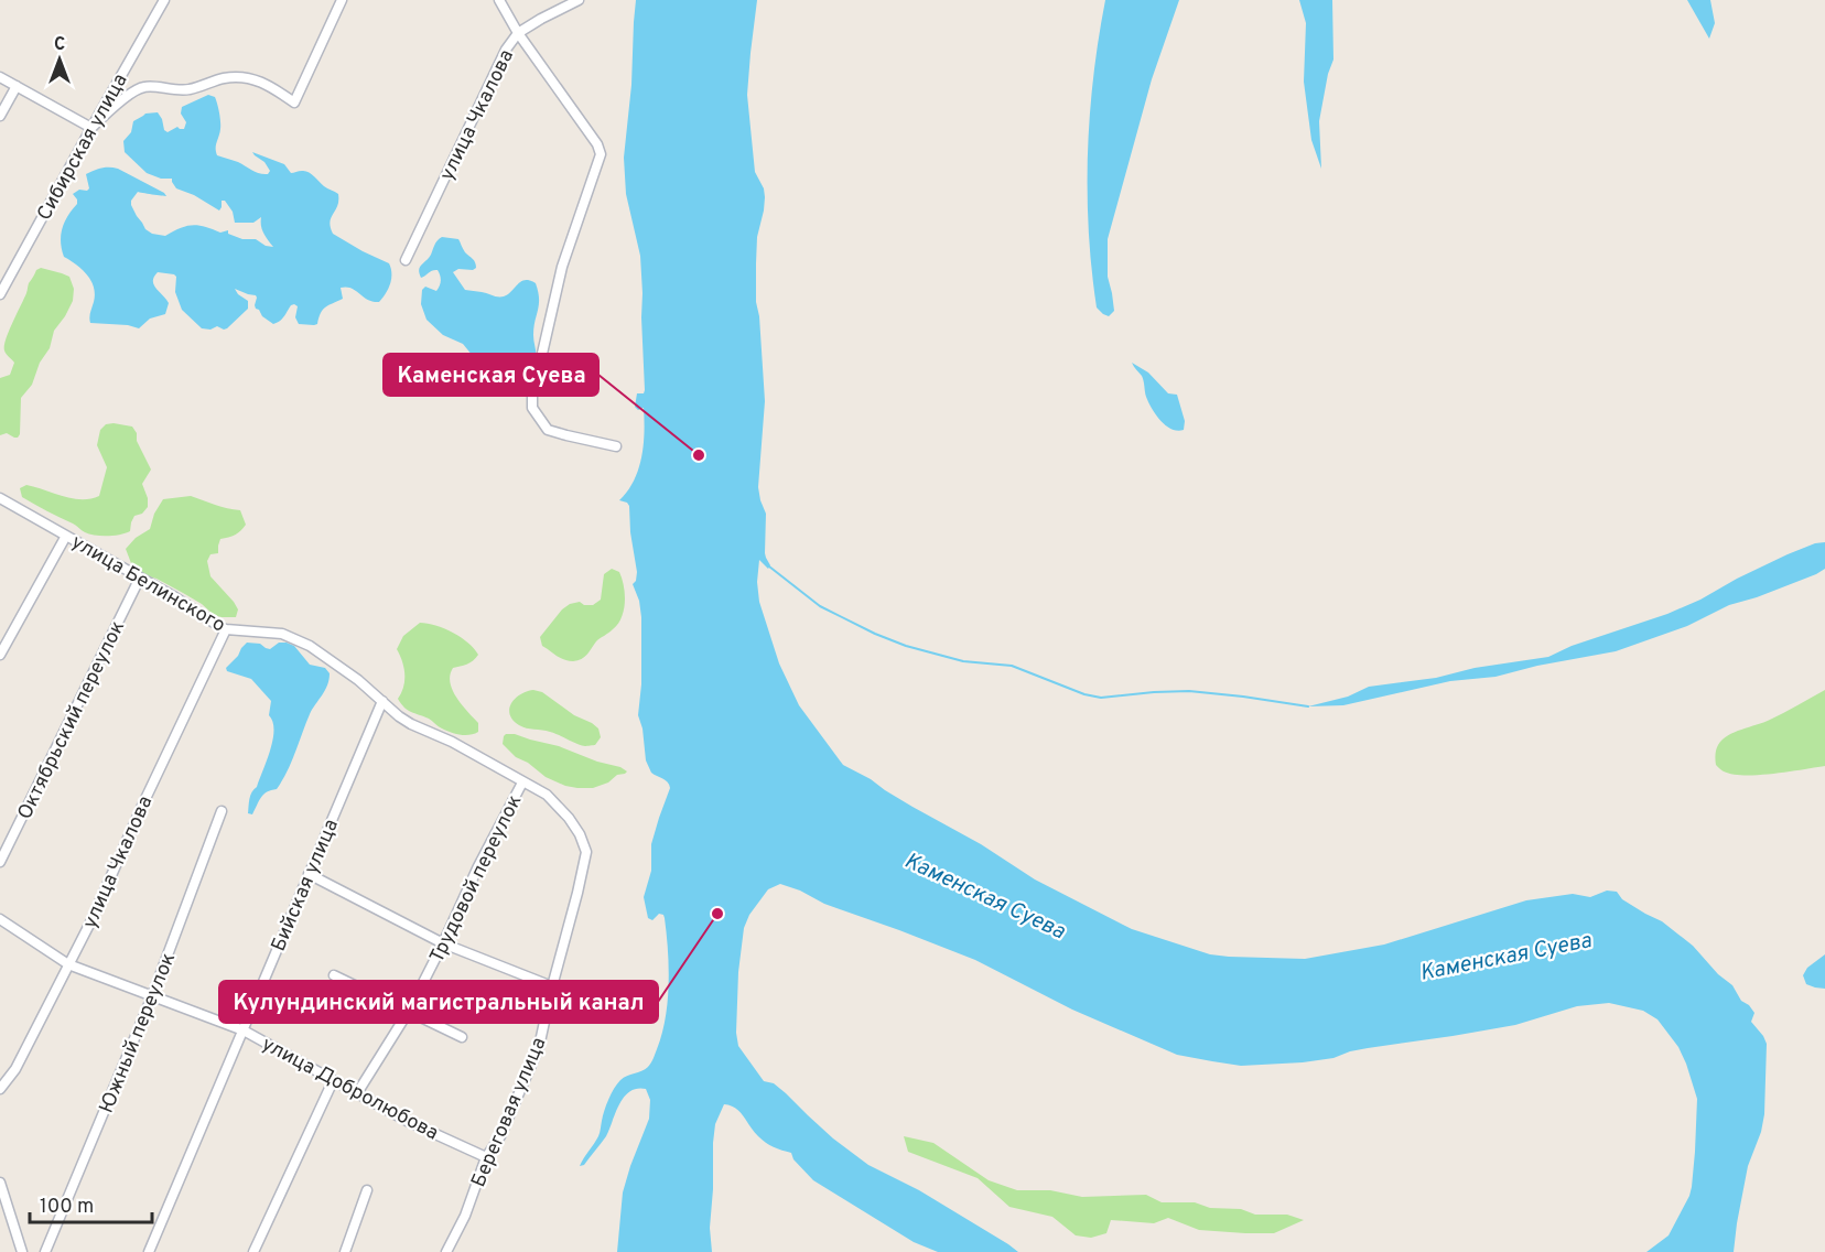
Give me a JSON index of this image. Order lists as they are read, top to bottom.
{
  "streets": {
    "street": [
      "улица Чкалова",
      "Сибирская улица",
      "улица Белинского",
      "Октябрьский переулок",
      "Трудовой переулок",
      "Бийская улица",
      "Южный переулок",
      "улица Добролюбова",
      "Береговая улица"
    ]
  },
  "crossings": [
    ["улица Чкалова", "улица Белинского"],
    ["улица Чкалова", "улица Добролюбова"],
    ["улица Белинского", "Октябрьский переулок"],
    ["улица Белинского", "Трудовой переулок"],
    ["улица Белинского", "Бийская улица"],
    ["улица Белинского", "Береговая улица"],
    ["Трудовой переулок", "улица Добролюбова"],
    ["Бийская улица", "улица Добролюбова"],
    ["Южный переулок", "улица Добролюбова"],
    ["улица Добролюбова", "Береговая улица"]
  ],
  "water": ["Каменская Суева"],
  "places": ["Каменская Суева", "Кулундинский магистральный канал"],
  "scale_bar": "100 m",
  "north": "top"
}
